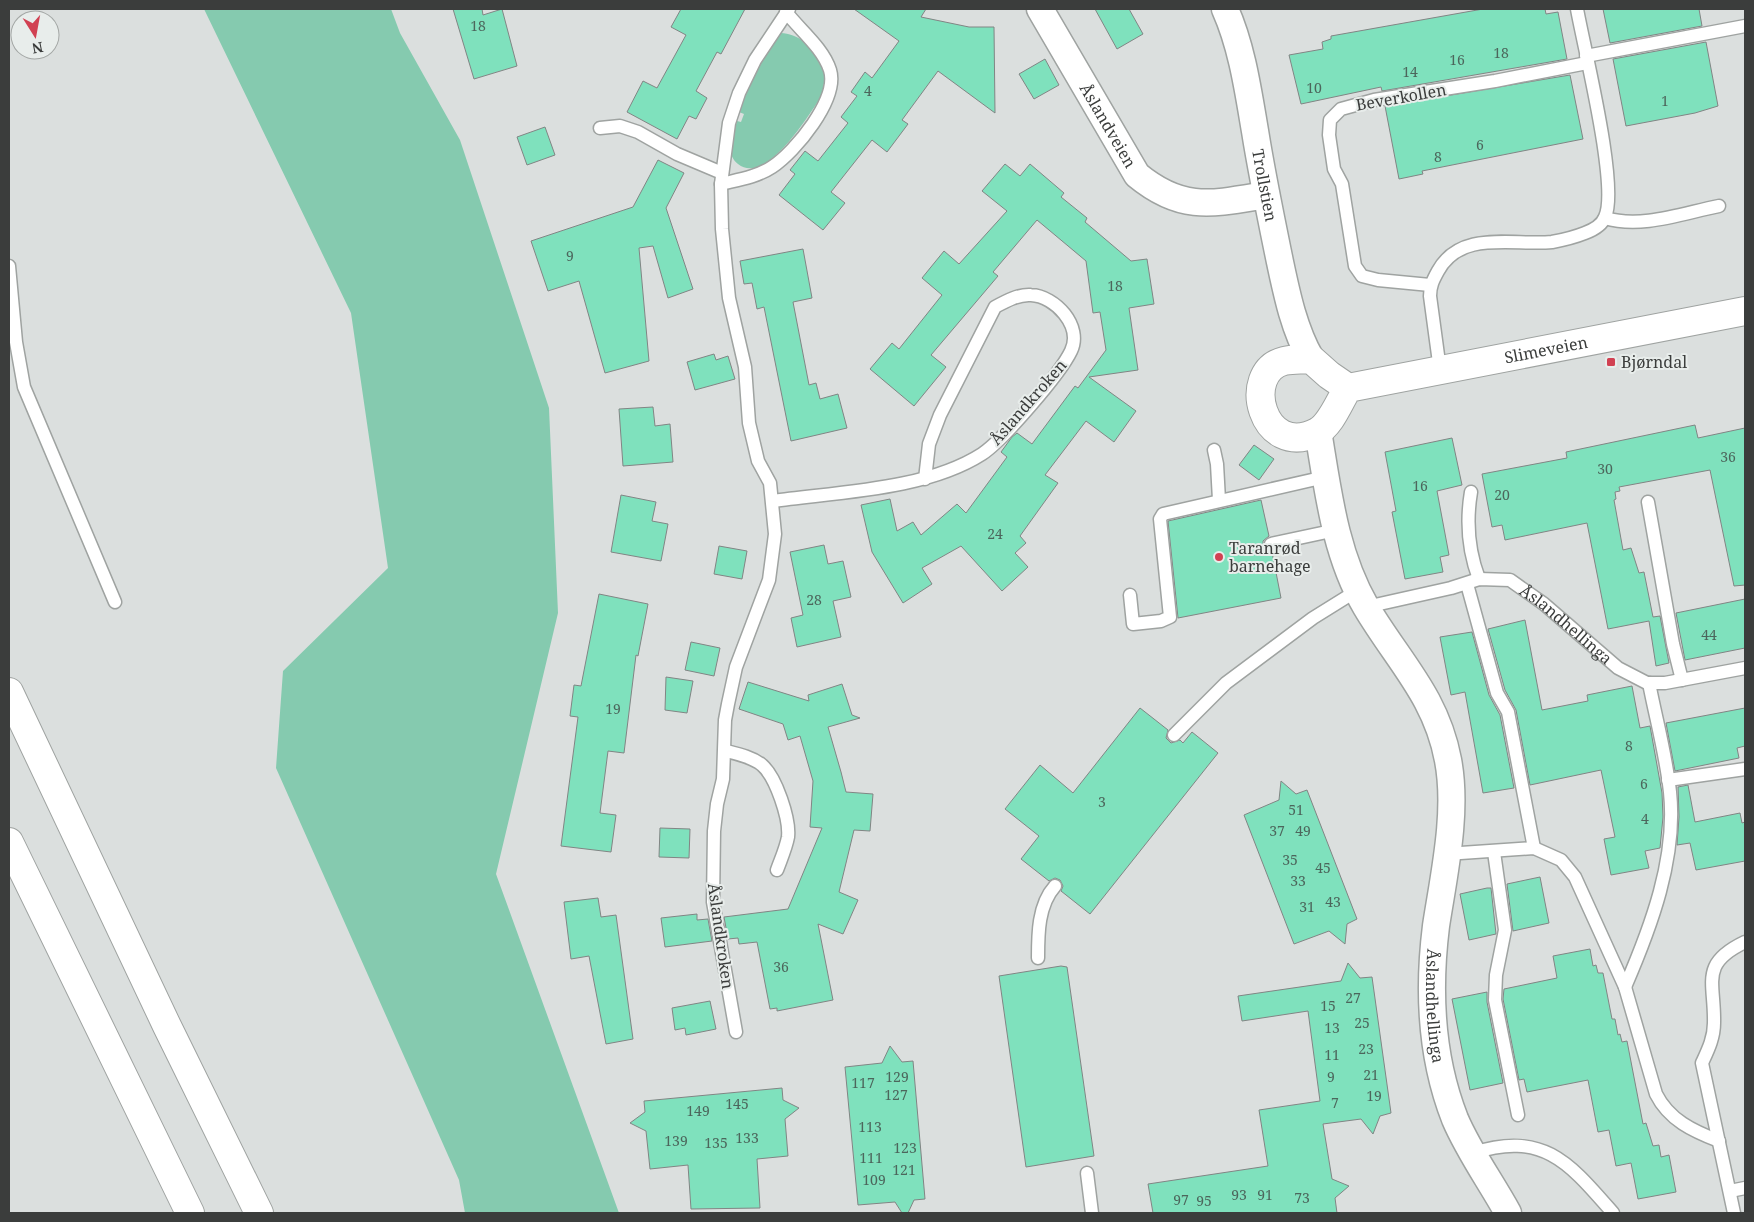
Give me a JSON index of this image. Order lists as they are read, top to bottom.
{
  "streets": {
    "main road": ["Slimeveien"],
    "street": ["Åslandveien", "Trollstien", "Åslandhellinga"],
    "lane": ["Beverkollen", "Åslandkroken"]
  },
  "crossings": [
    ["Åslandveien", "Trollstien"],
    ["Trollstien", "Slimeveien"],
    ["Trollstien", "Åslandhellinga"],
    ["Slimeveien", "Åslandhellinga"]
  ],
  "places": {
    "transit": ["Bjørndal"],
    "other": ["Taranrød barnehage"]
  },
  "house_numbers": [
    "18",
    "18",
    "16",
    "14",
    "10",
    "4",
    "1",
    "6",
    "8",
    "9",
    "18",
    "36",
    "30",
    "16",
    "20",
    "24",
    "28",
    "44",
    "19",
    "8",
    "6",
    "3",
    "51",
    "4",
    "37",
    "49",
    "35",
    "45",
    "33",
    "43",
    "31",
    "36",
    "27",
    "15",
    "25",
    "13",
    "23",
    "11",
    "21",
    "129",
    "9",
    "117",
    "127",
    "19",
    "7",
    "145",
    "149",
    "113",
    "133",
    "139",
    "135",
    "123",
    "111",
    "121",
    "109",
    "93",
    "91",
    "73",
    "97",
    "95"
  ],
  "north": "bottom"
}
